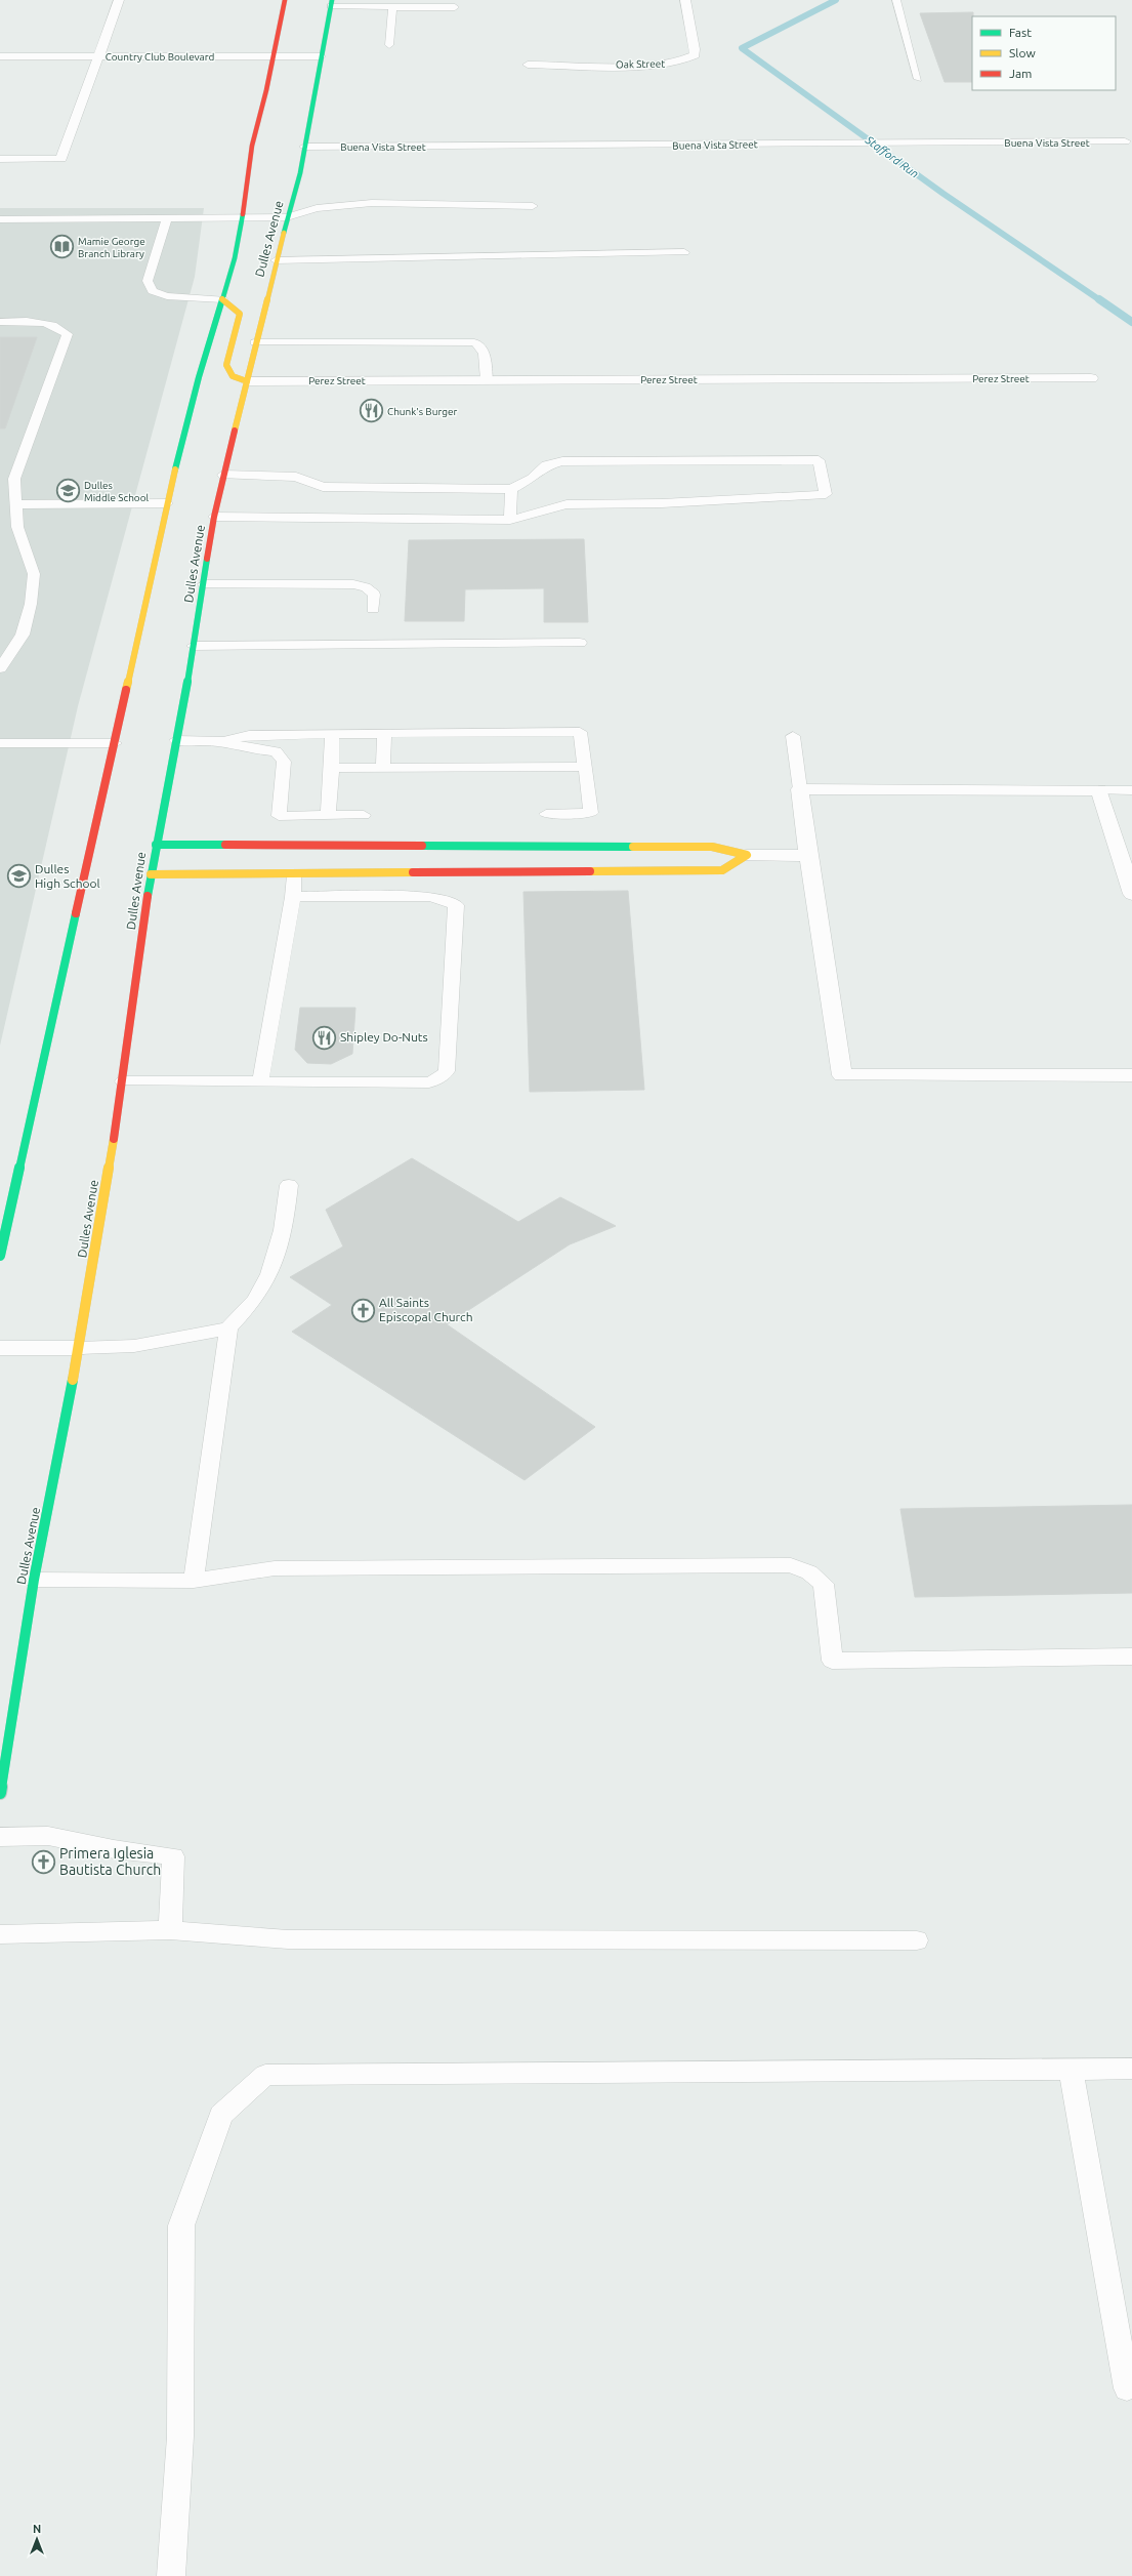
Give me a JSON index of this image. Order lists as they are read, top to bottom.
{
  "streets": {
    "main road": ["Dulles Avenue"],
    "street": [
      "Country Club Boulevard",
      "Oak Street",
      "Buena Vista Street",
      "Perez Street"
    ]
  },
  "crossings": [
    ["Country Club Boulevard", "Dulles Avenue"],
    ["Buena Vista Street", "Dulles Avenue"],
    ["Dulles Avenue", "Perez Street"]
  ],
  "water": ["Stafford Run"],
  "places": {
    "library": ["Mamie George Branch Library"],
    "restaurant": ["Chunk's Burger", "Shipley Do-Nuts"],
    "school or university": ["Dulles Middle School", "Dulles High School"],
    "church": ["All Saints Episcopal Church", "Primera Iglesia Bautista Church"]
  },
  "legend": ["Fast", "Slow", "Jam"],
  "north": "top"
}
